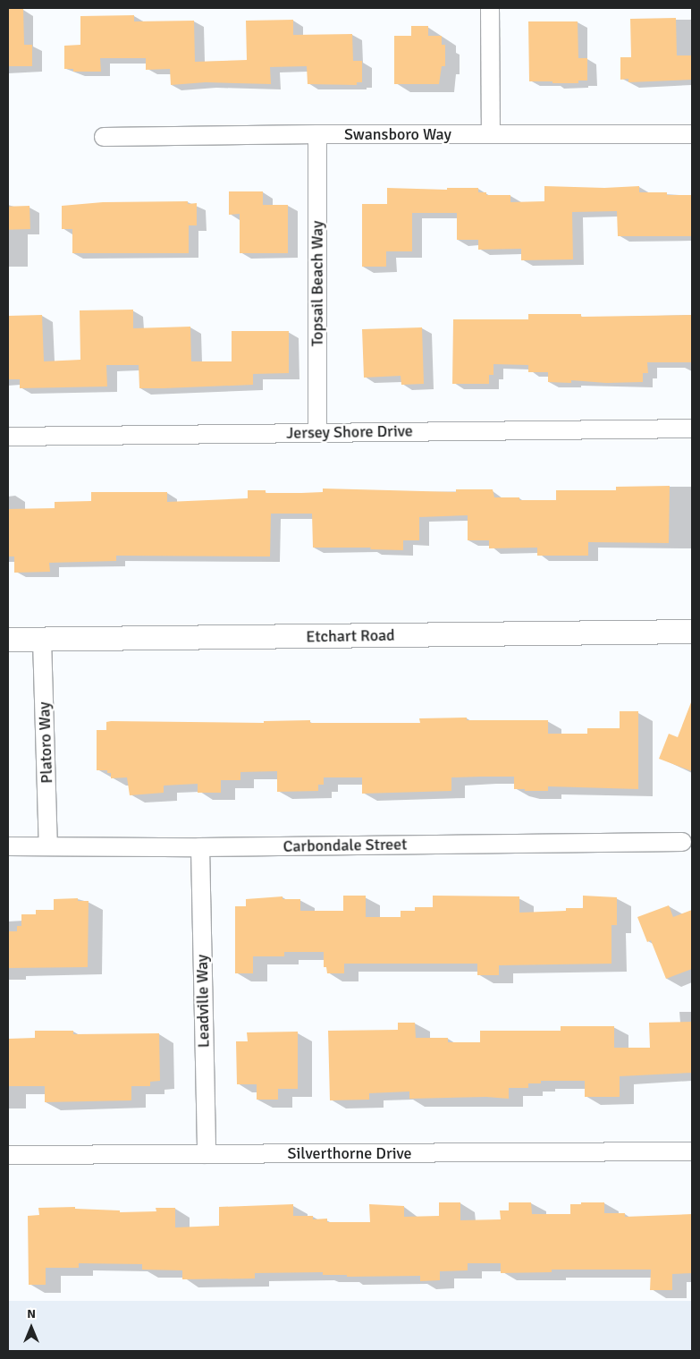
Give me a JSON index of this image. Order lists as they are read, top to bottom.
{
  "streets": {
    "street": [
      "Swansboro Way",
      "Topsail Beach Way",
      "Jersey Shore Drive",
      "Etchart Road",
      "Platoro Way",
      "Carbondale Street",
      "Leadville Way",
      "Silverthorne Drive"
    ]
  },
  "crossings": [
    ["Swansboro Way", "Topsail Beach Way"],
    ["Topsail Beach Way", "Jersey Shore Drive"],
    ["Etchart Road", "Platoro Way"],
    ["Platoro Way", "Carbondale Street"],
    ["Carbondale Street", "Leadville Way"],
    ["Leadville Way", "Silverthorne Drive"]
  ],
  "north": "top"
}
